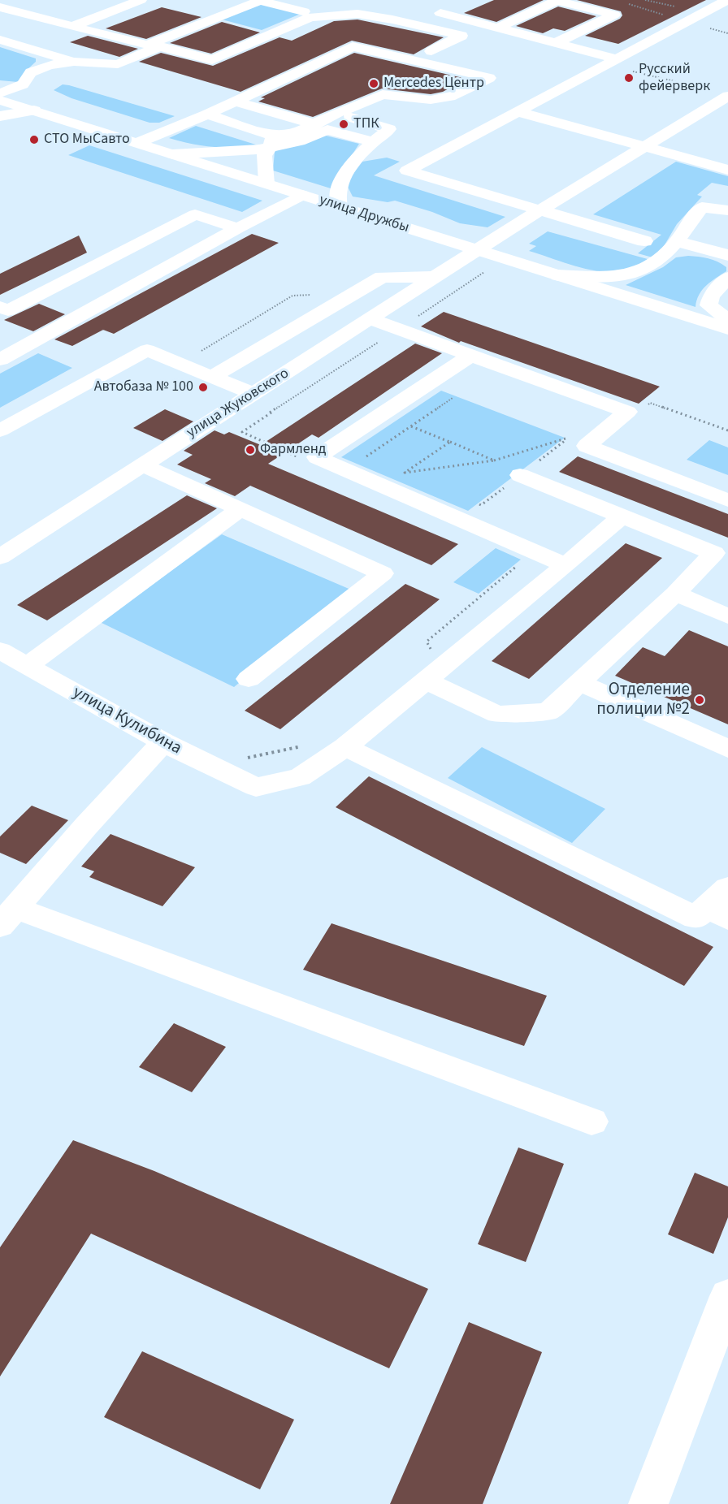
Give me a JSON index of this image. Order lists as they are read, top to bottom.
{
  "streets": {
    "street": ["улица Дружбы", "улица Жуковского", "улица Кулибина"]
  },
  "crossings": [
    ["улица Дружбы", "улица Жуковского"]
  ],
  "places": [
    "Русский фейерверк",
    "Mercedes Центр",
    "ТПК",
    "СТО МыСавто",
    "Автобаза № 100",
    "Фармленд",
    "Отделение полиции №2"
  ]
}
